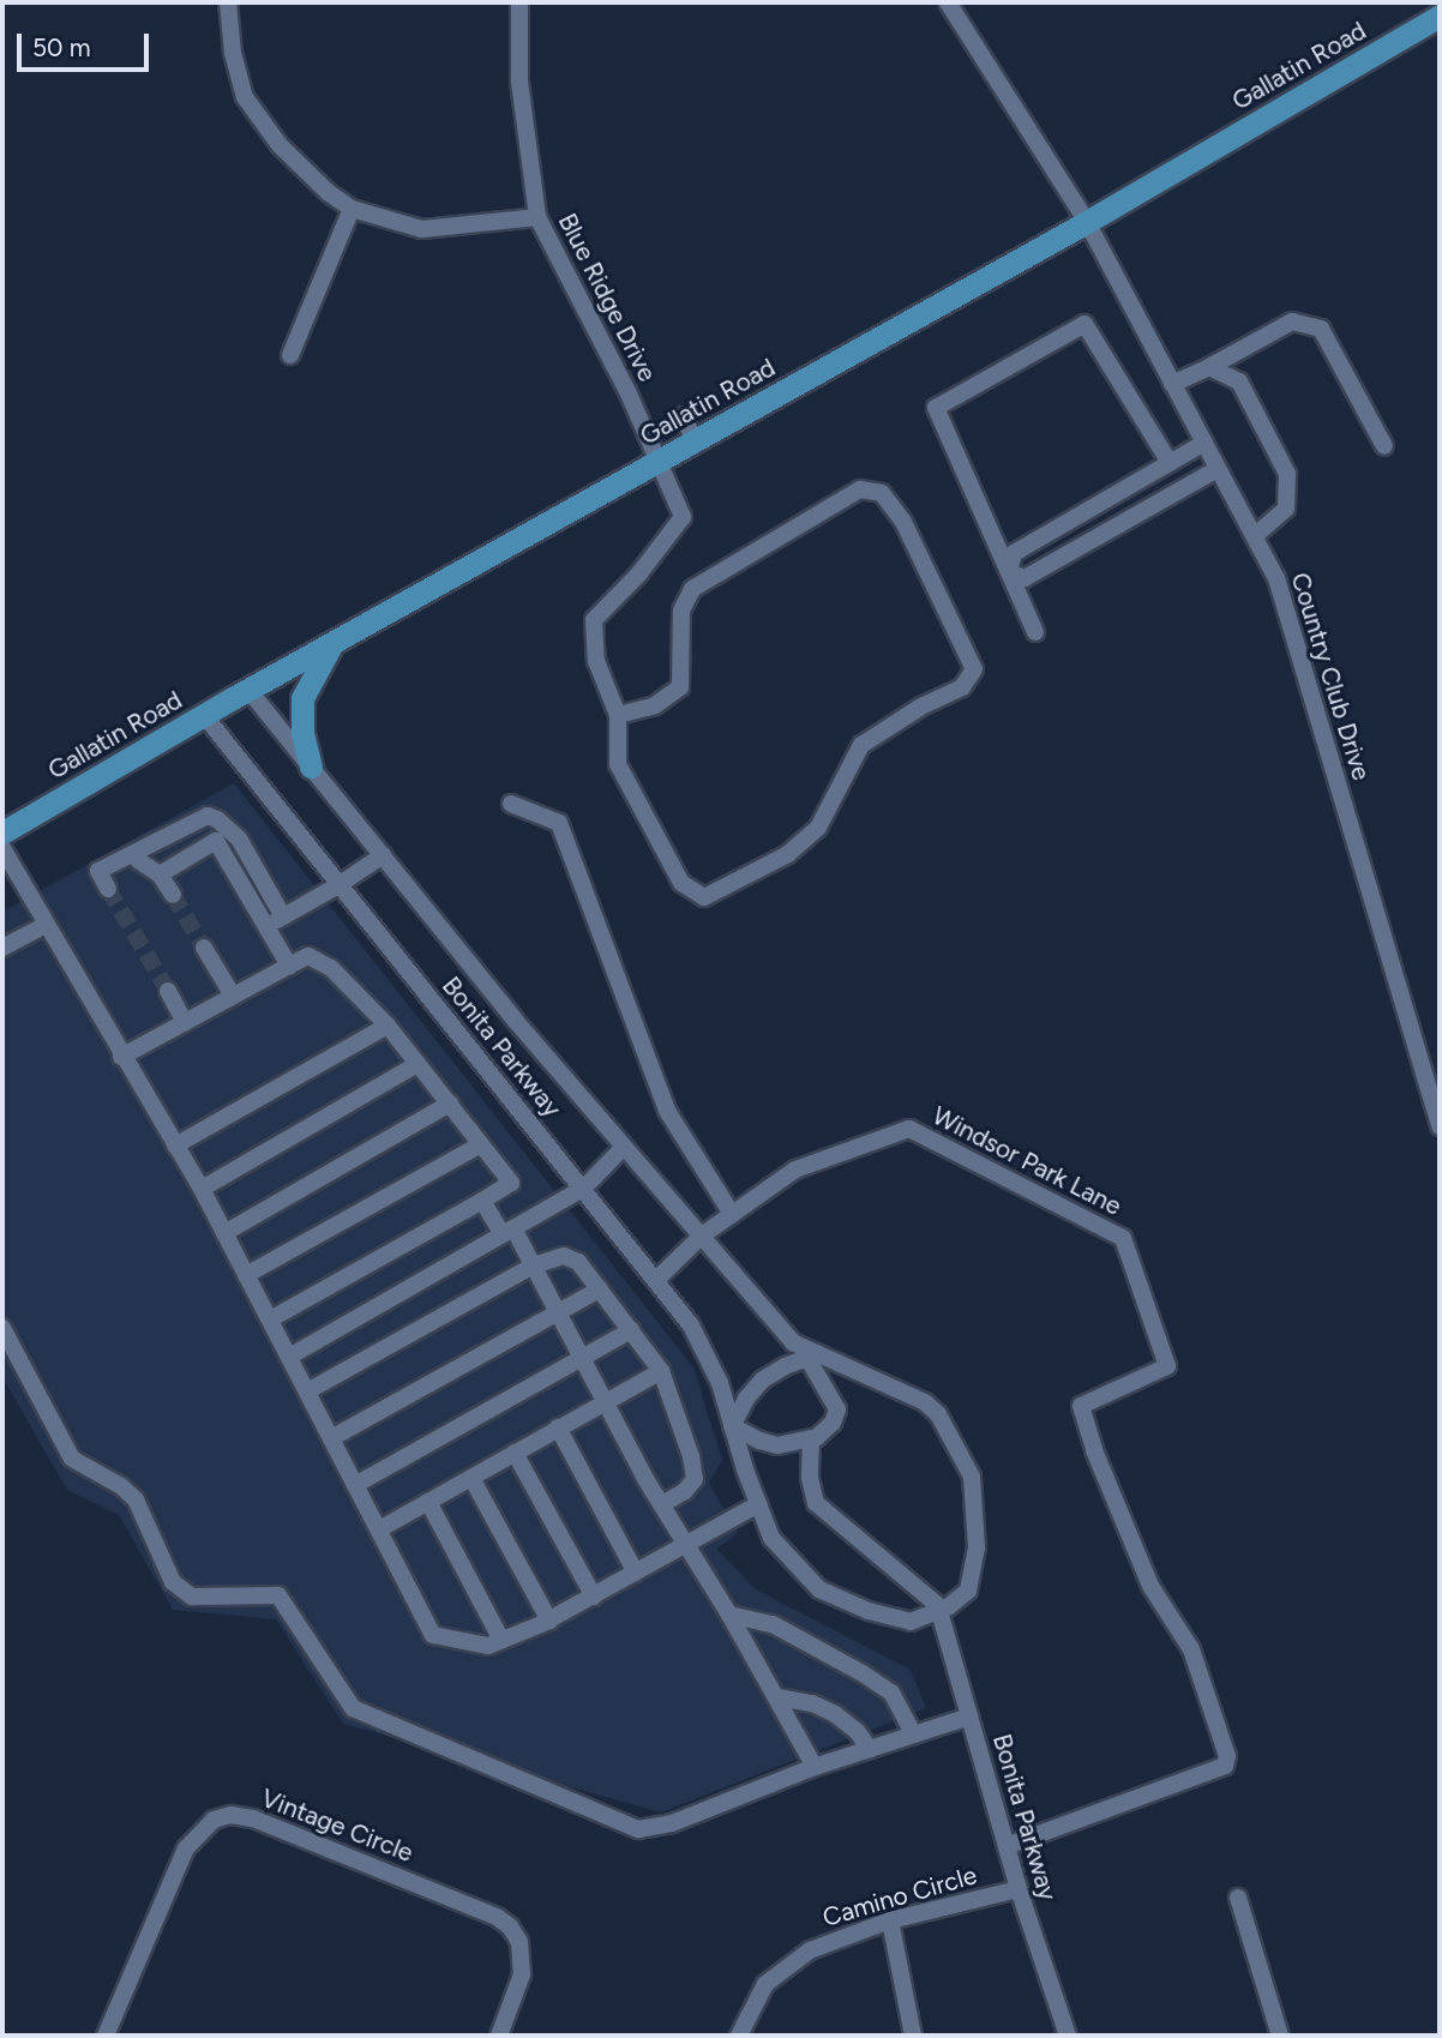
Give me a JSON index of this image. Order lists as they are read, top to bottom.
{
  "streets": {
    "main road": ["Gallatin Road"],
    "street": [
      "Blue Ridge Drive",
      "Country Club Drive",
      "Bonita Parkway",
      "Windsor Park Lane",
      "Vintage Circle",
      "Camino Circle"
    ]
  },
  "crossings": [
    ["Gallatin Road", "Blue Ridge Drive"],
    ["Gallatin Road", "Country Club Drive"],
    ["Gallatin Road", "Bonita Parkway"],
    ["Bonita Parkway", "Windsor Park Lane"],
    ["Bonita Parkway", "Camino Circle"]
  ],
  "scale_bar": "50 m"
}
